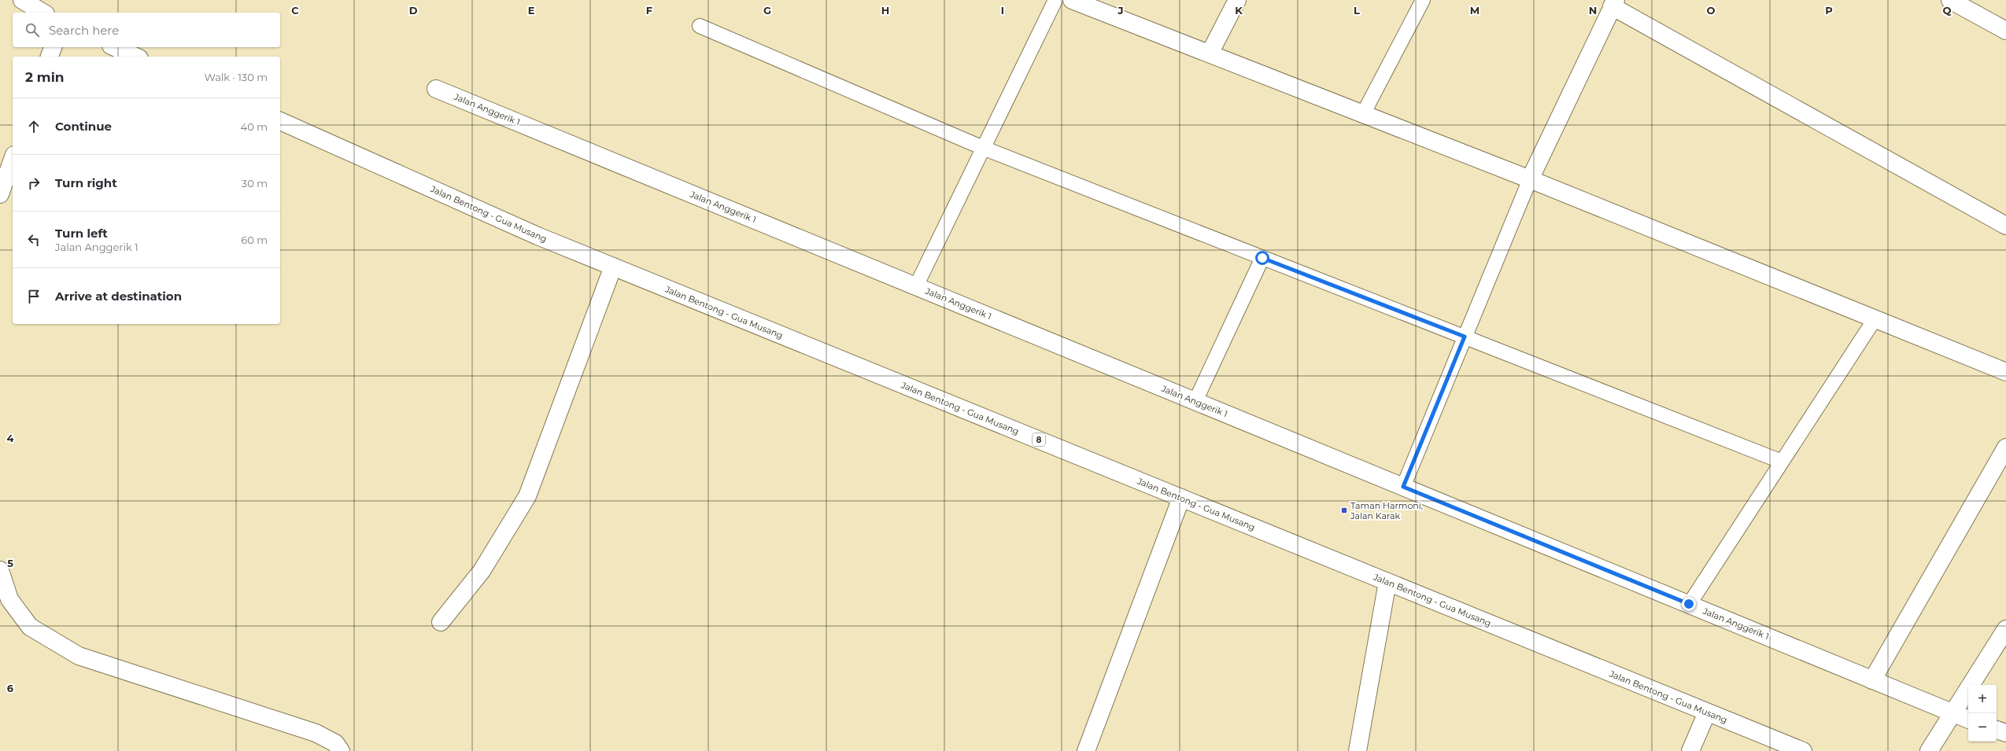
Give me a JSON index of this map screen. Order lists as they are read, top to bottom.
{
  "streets": {
    "street": ["Jalan Anggerik 1", "Jalan Bentong - Gua Musang", "8"]
  },
  "places": {
    "transit": ["Taman Harmoni, Jalan Karak"]
  },
  "page": {
    "search": "Search here",
    "heading": ["2 min", "Walk · 130 m"],
    "list": [
      ["Continue", "40 m"],
      ["Turn right", "30 m"],
      ["Turn left", "Jalan Anggerik 1", "60 m"],
      "Arrive at destination"
    ],
    "map_buttons": ["+", "−"]
  },
  "grid": {
    "columns": [
      "C",
      "D",
      "E",
      "F",
      "G",
      "H",
      "I",
      "J",
      "K",
      "L",
      "M",
      "N",
      "O",
      "P",
      "Q"
    ],
    "rows": ["4", "5", "6"]
  }
}
